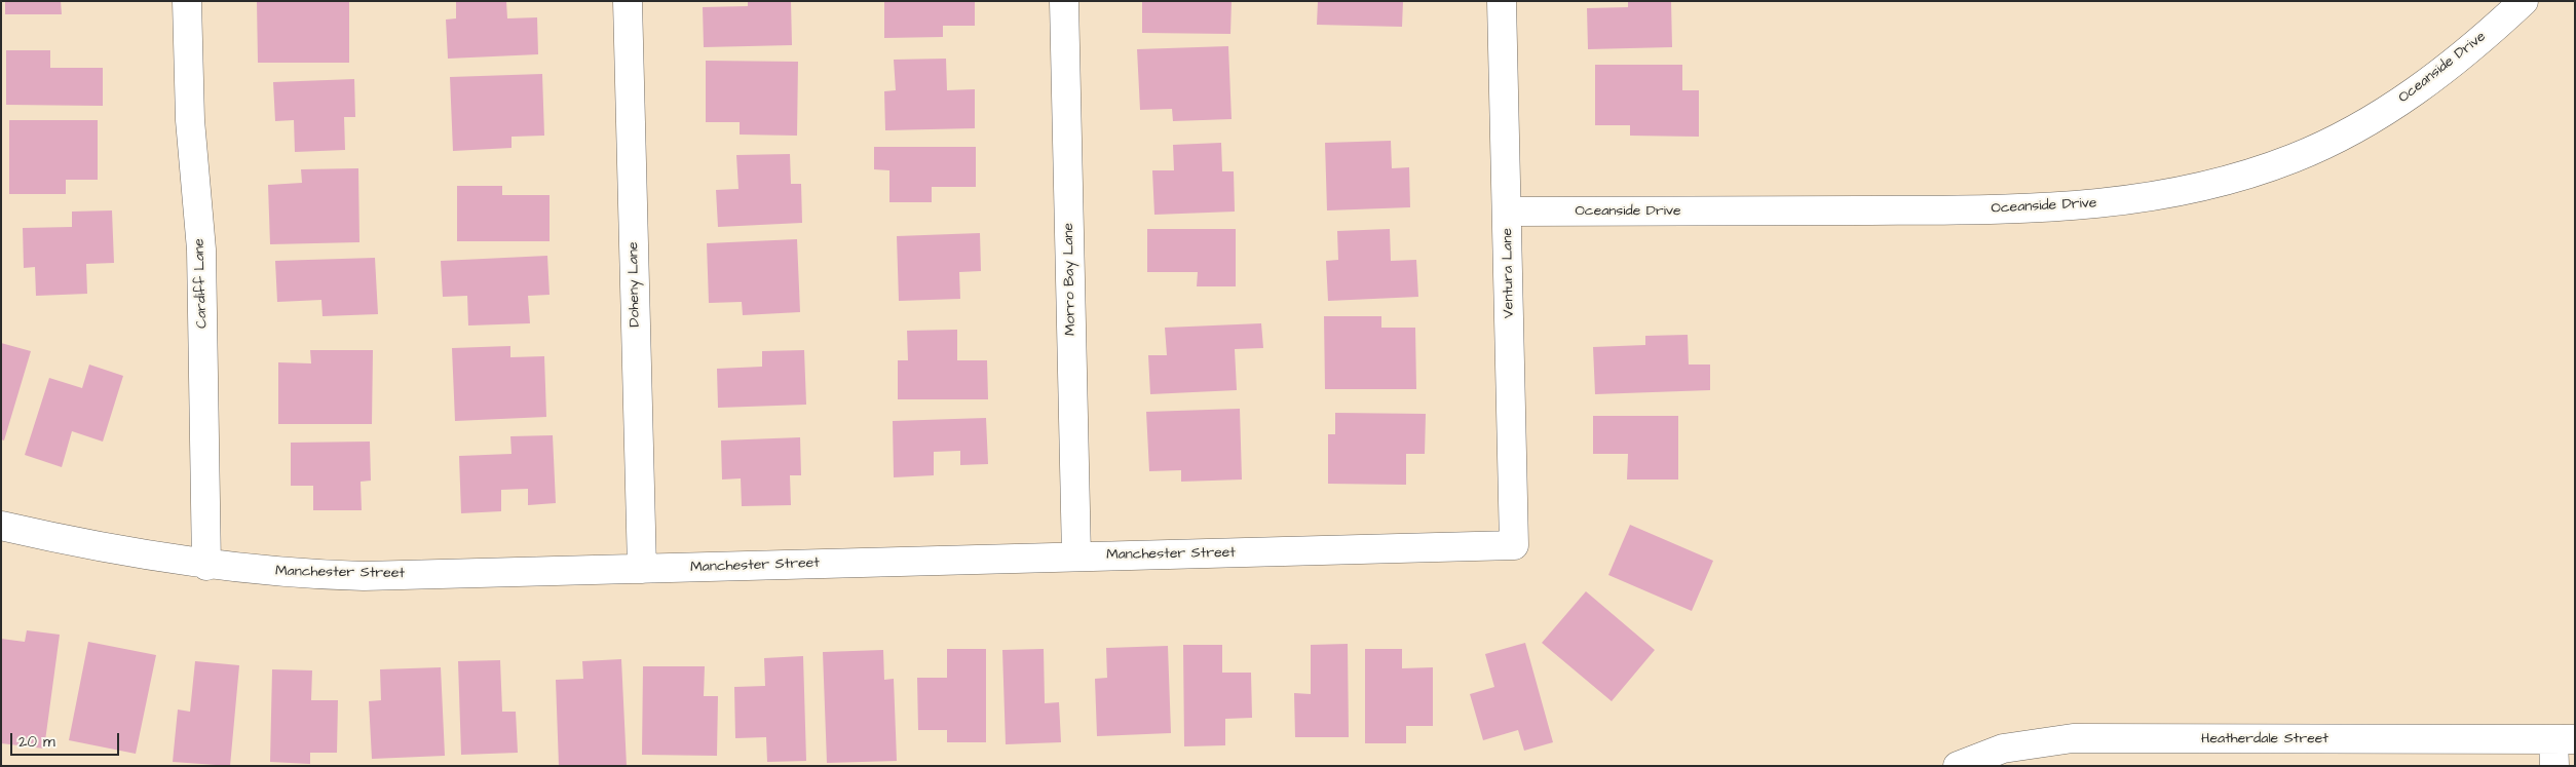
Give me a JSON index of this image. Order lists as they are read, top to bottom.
{
  "streets": {
    "street": [
      "Oceanside Drive",
      "Ventura Lane",
      "Morro Bay Lane",
      "Cardiff Lane",
      "Doheny Lane",
      "Manchester Street",
      "Heatherdale Street"
    ]
  },
  "crossings": [
    ["Oceanside Drive", "Ventura Lane"],
    ["Ventura Lane", "Manchester Street"],
    ["Morro Bay Lane", "Manchester Street"],
    ["Cardiff Lane", "Manchester Street"],
    ["Doheny Lane", "Manchester Street"]
  ],
  "scale_bar": "20 m"
}
